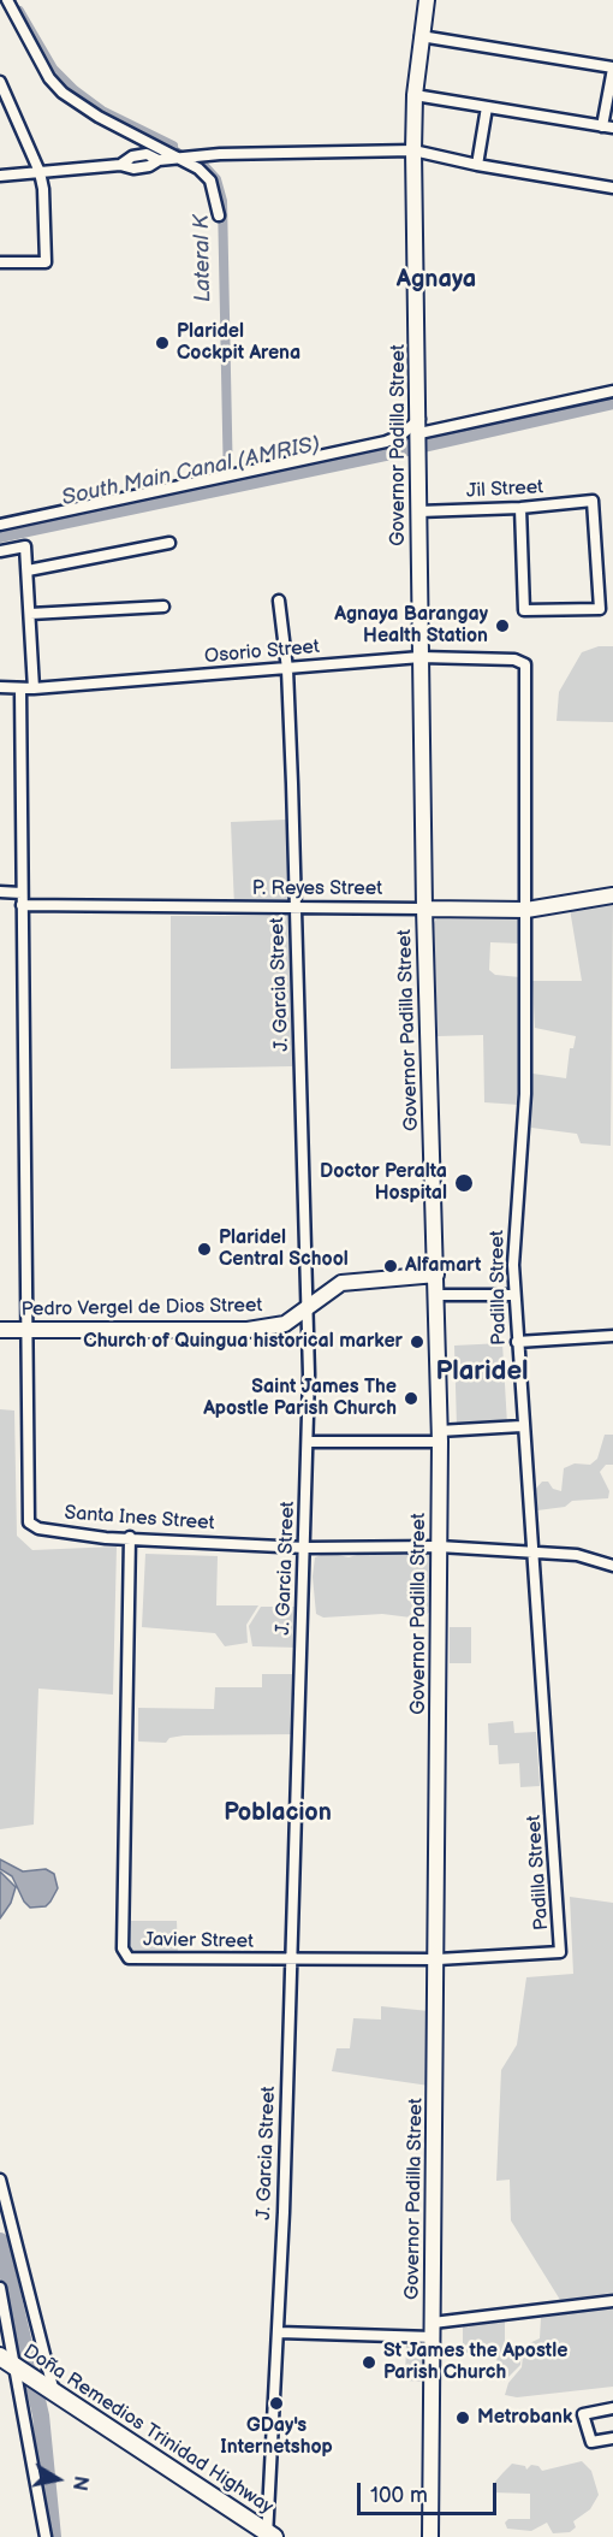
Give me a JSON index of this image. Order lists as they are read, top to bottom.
{
  "streets": {
    "main road": [
      "Governor Padilla Street",
      "P. Reyes Street",
      "Pedro Vergel de Dios Street",
      "Doña Remedios Trinidad Highway"
    ],
    "street": [
      "Jil Street",
      "Osorio Street",
      "J. Garcia Street",
      "Padilla Street",
      "Santa Ines Street",
      "Javier Street"
    ]
  },
  "crossings": [
    ["Governor Padilla Street", "Jil Street"],
    ["Governor Padilla Street", "Osorio Street"],
    ["Governor Padilla Street", "P. Reyes Street"],
    ["Governor Padilla Street", "Pedro Vergel de Dios Street"],
    ["Governor Padilla Street", "Santa Ines Street"],
    ["Governor Padilla Street", "Javier Street"],
    ["Osorio Street", "J. Garcia Street"],
    ["Osorio Street", "Padilla Street"],
    ["Osorio Street", "Santa Ines Street"],
    ["P. Reyes Street", "J. Garcia Street"],
    ["P. Reyes Street", "Padilla Street"],
    ["P. Reyes Street", "Santa Ines Street"],
    ["J. Garcia Street", "Pedro Vergel de Dios Street"],
    ["J. Garcia Street", "Santa Ines Street"],
    ["J. Garcia Street", "Javier Street"],
    ["J. Garcia Street", "Doña Remedios Trinidad Highway"],
    ["Padilla Street", "Santa Ines Street"],
    ["Padilla Street", "Javier Street"],
    ["Pedro Vergel de Dios Street", "Santa Ines Street"],
    ["Santa Ines Street", "Javier Street"]
  ],
  "districts": ["Agnaya", "Plaridel", "Poblacion"],
  "water": ["Lateral K", "South Main Canal (AMRIS)"],
  "places": [
    "Plaridel Cockpit Arena",
    "Agnaya Barangay Health Station",
    "Doctor Peralta Hospital",
    "Plaridel Central School",
    "Alfamart",
    "Church of Quingua historical marker",
    "Saint James The Apostle Parish Church",
    "St James the Apostle Parish Church",
    "GDay's Internetshop",
    "Metrobank"
  ],
  "scale_bar": "100 m",
  "north": "right"
}
